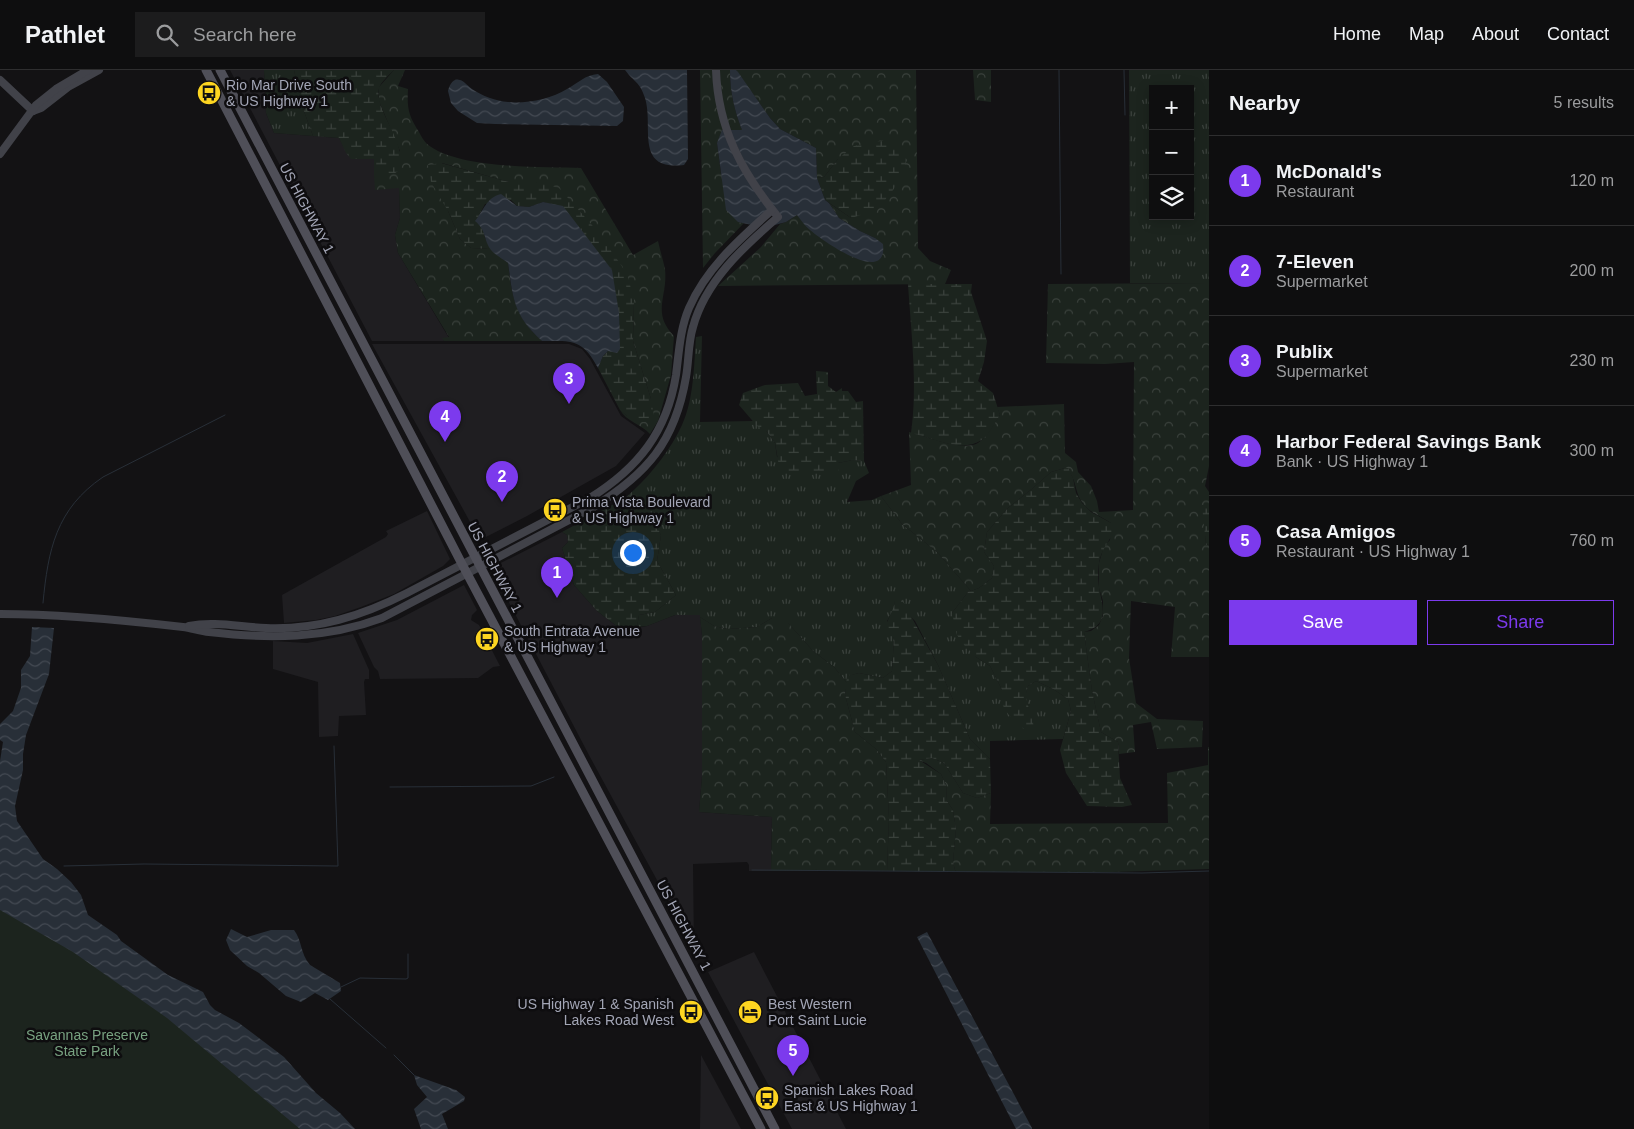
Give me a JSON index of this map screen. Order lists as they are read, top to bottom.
{
  "streets": {
    "main road": ["US HIGHWAY 1"]
  },
  "parks": ["Savannas Preserve State Park"],
  "places": {
    "bus stop": [
      "Rio Mar Drive South & US Highway 1",
      "Prima Vista Boulevard & US Highway 1",
      "South Entrata Avenue & US Highway 1",
      "US Highway 1 & Spanish Lakes Road West",
      "Spanish Lakes Road East & US Highway 1"
    ],
    "hotel": ["Best Western Port Saint Lucie"]
  },
  "page": {
    "header": "Pathlet",
    "search": "Search here",
    "nav": [
      "Home",
      "Map",
      "About",
      "Contact"
    ],
    "heading": ["Nearby", "5 results"],
    "map_buttons": ["+", "−"],
    "list": [
      {
        "mark": "1",
        "name": "McDonald's",
        "note": "Restaurant",
        "value": "120 m"
      },
      {
        "mark": "2",
        "name": "7-Eleven",
        "note": "Supermarket",
        "value": "200 m"
      },
      {
        "mark": "3",
        "name": "Publix",
        "note": "Supermarket",
        "value": "230 m"
      },
      {
        "mark": "4",
        "name": "Harbor Federal Savings Bank",
        "note": "Bank · US Highway 1",
        "value": "300 m"
      },
      {
        "mark": "5",
        "name": "Casa Amigos",
        "note": "Restaurant · US Highway 1",
        "value": "760 m"
      }
    ],
    "pins": [
      "3",
      "4",
      "2",
      "1",
      "5"
    ],
    "buttons": ["Save", "Share"]
  }
}
